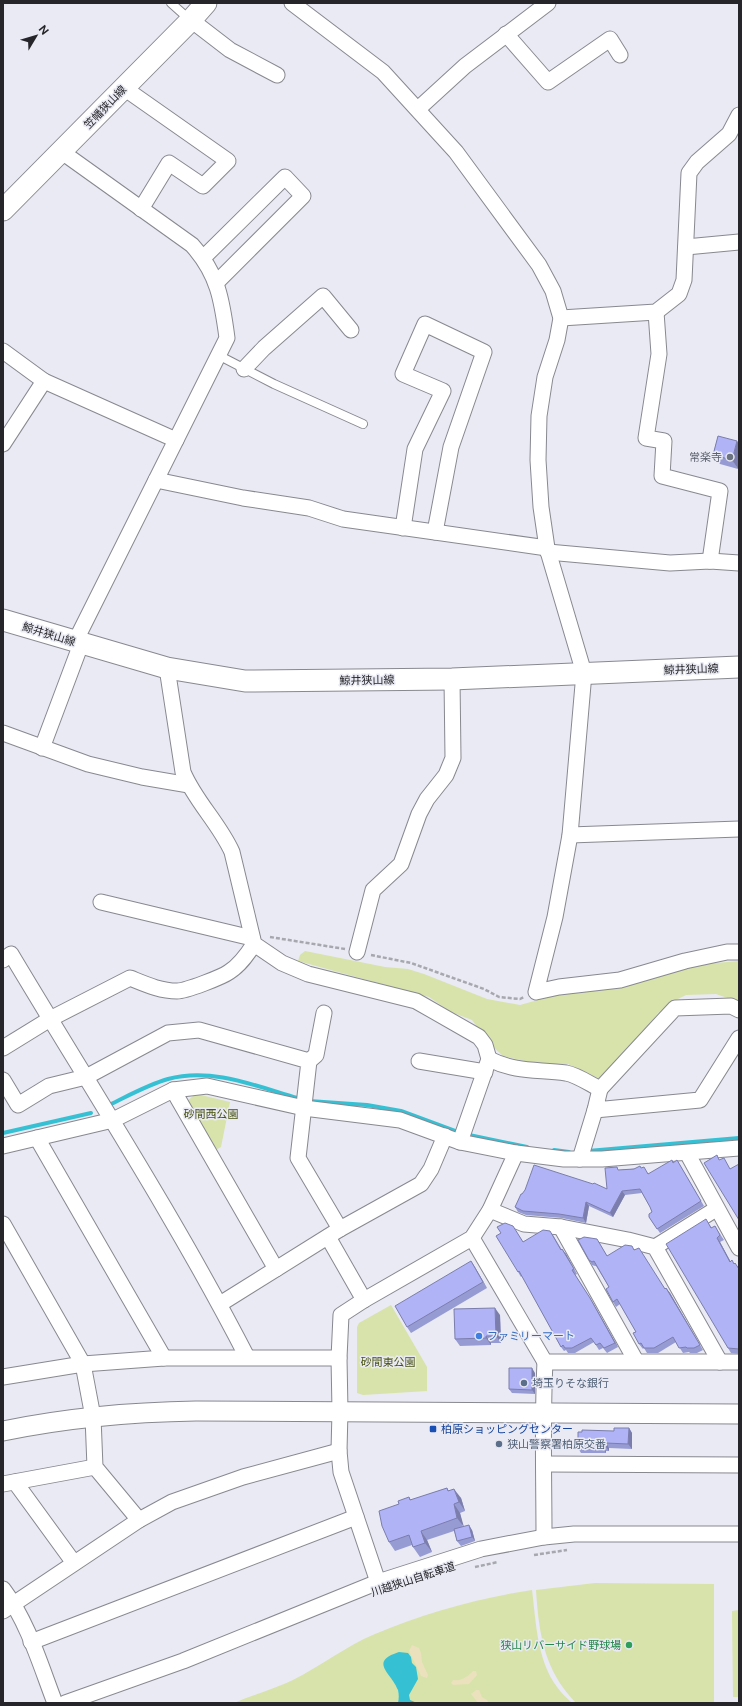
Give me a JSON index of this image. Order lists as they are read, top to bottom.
{
  "streets": {
    "main road": ["笠幡狭山線", "鯨井狭山線"],
    "path": ["川越狭山自転車道"]
  },
  "parks": ["砂間西公園", "砂間東公園"],
  "places": {
    "other": [
      "常楽寺",
      "ファミリーマート",
      "埼玉りそな銀行",
      "狭山警察署柏原交番",
      "狭山リバーサイド野球場"
    ],
    "transit": ["柏原ショッピングセンター"]
  },
  "north": "top right"
}
